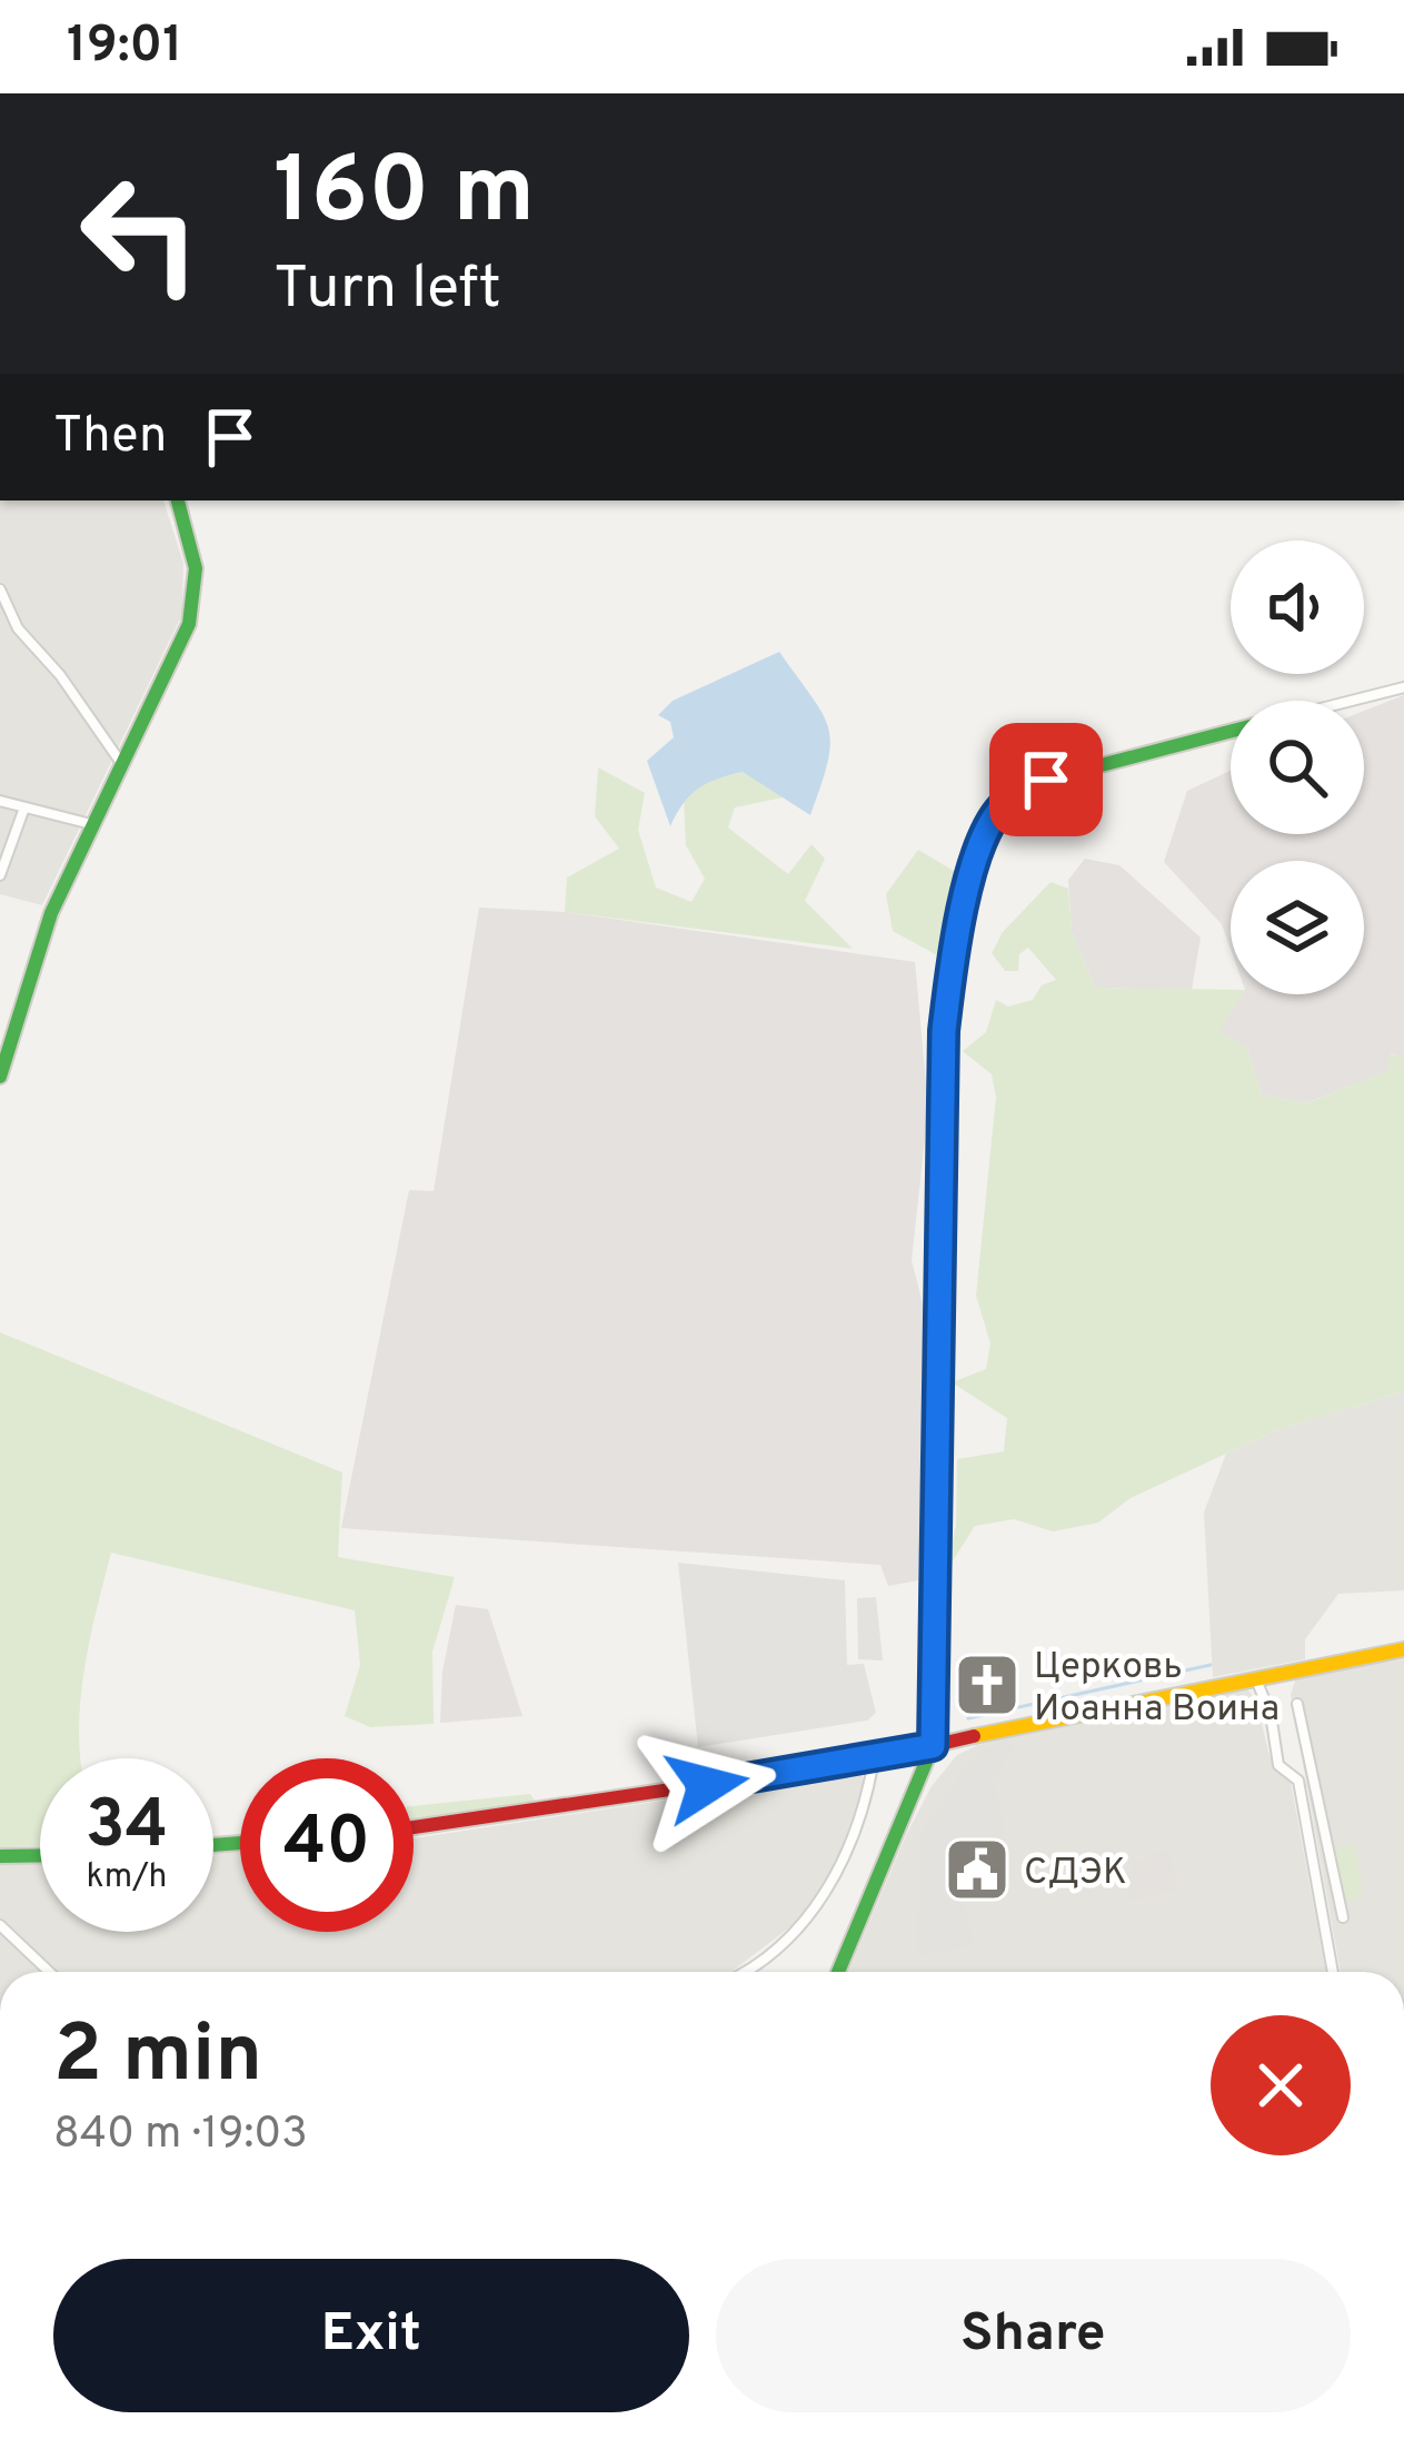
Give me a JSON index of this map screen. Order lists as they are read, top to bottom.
{
  "places": {
    "church": ["Церковь Иоанна Воина"],
    "public building": ["СДЭК"]
  },
  "page": {
    "status": "19:01",
    "turn": ["160 m", "Turn left"],
    "then": "Then",
    "speed": "34 km/h",
    "limit": "40",
    "heading": ["2 min", "840 m · 19:03"],
    "buttons": ["Exit", "Share"]
  }
}
